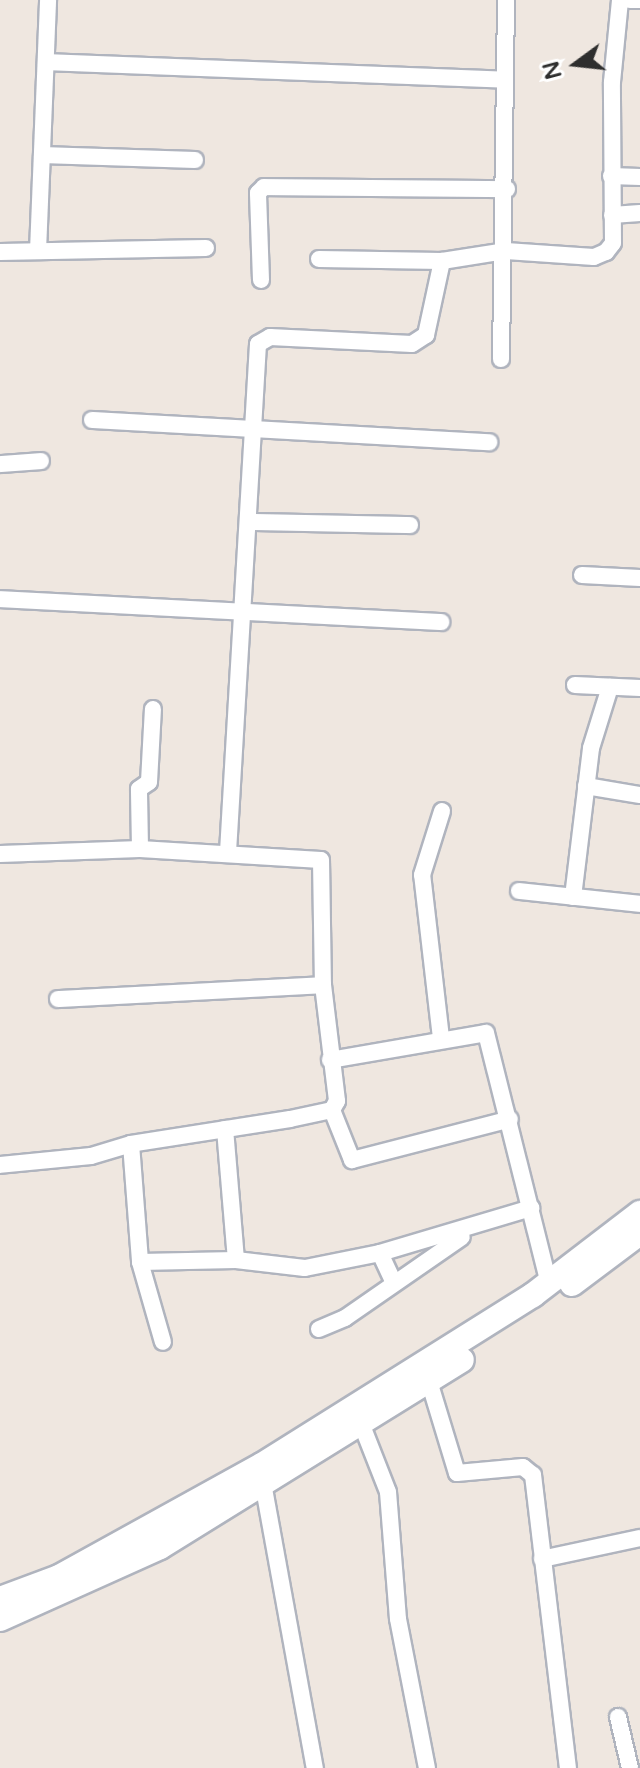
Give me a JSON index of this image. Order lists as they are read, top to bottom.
{
  "north": "left"
}
